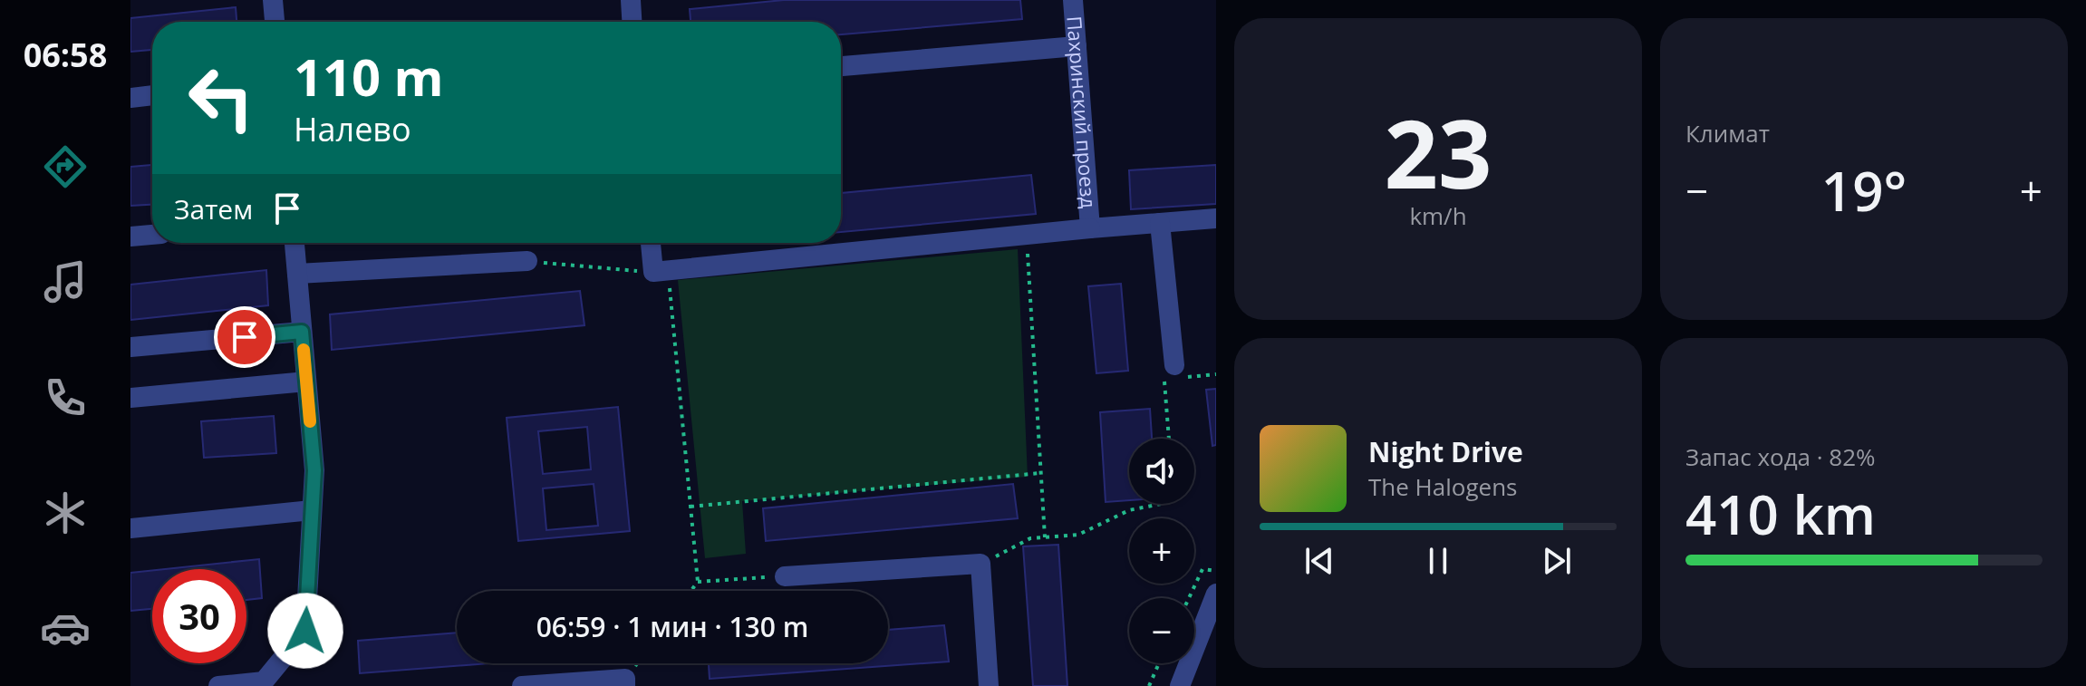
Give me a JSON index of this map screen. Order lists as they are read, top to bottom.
{
  "streets": {
    "street": ["Пахринский проезд"]
  },
  "page": {
    "tabs": "06:58",
    "tile": [
      ["23", "km/h"],
      "Климат",
      ["Запас хода · 82%", "410 km"]
    ],
    "turn": ["110 m", "Налево"],
    "heat": ["−", "19°", "+"],
    "then": "Затем",
    "song": ["Night Drive", "The Halogens"],
    "map_buttons": ["+", "−"],
    "limit": "30",
    "trip": "06:59 · 1 мин · 130 m"
  }
}
